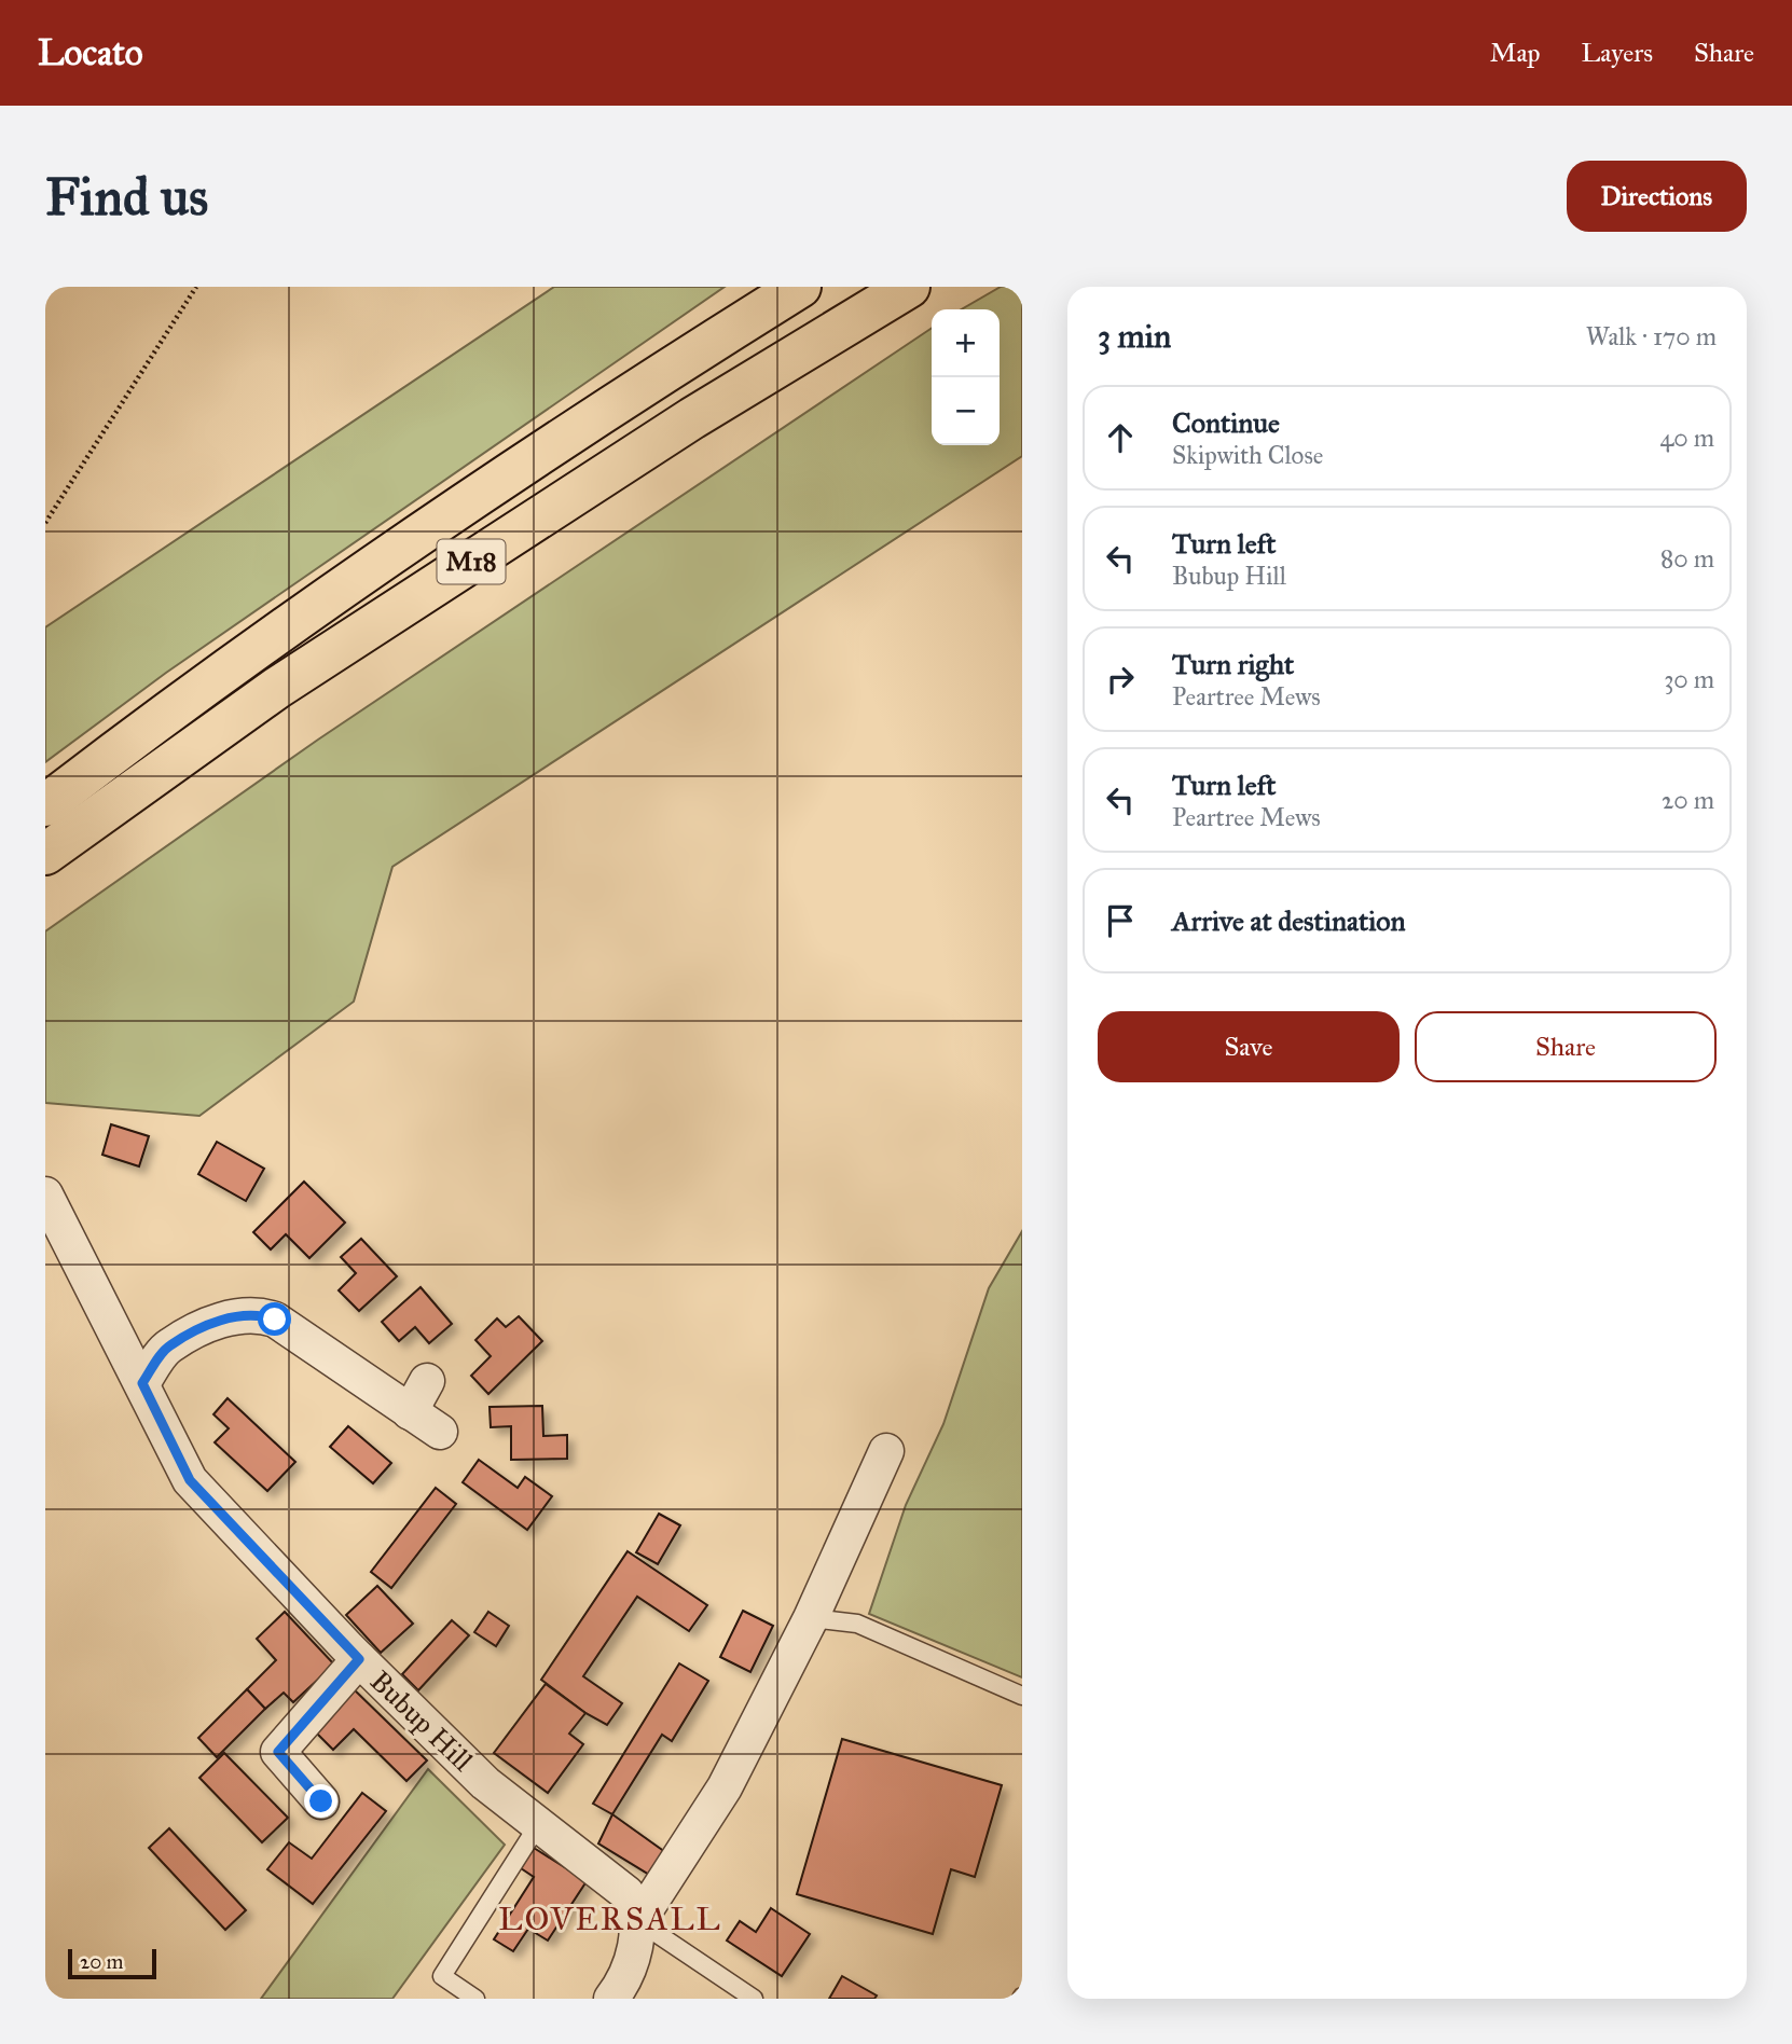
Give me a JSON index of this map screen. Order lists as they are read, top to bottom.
{
  "streets": {
    "highway": ["M18"],
    "street": ["Bubup Hill"]
  },
  "districts": ["LOVERSALL"],
  "scale_bar": "20 m",
  "page": {
    "header": "Locato",
    "nav": ["Map", "Layers", "Share"],
    "buttons": [
      "Directions",
      ["Save", "Share"]
    ],
    "title": "Find us",
    "heading": ["3 min", "Walk · 170 m"],
    "map_buttons": ["+", "−"],
    "list": [
      ["Continue", "Skipwith Close", "40 m"],
      ["Turn left", "Bubup Hill", "80 m"],
      ["Turn right", "Peartree Mews", "30 m"],
      ["Turn left", "Peartree Mews", "20 m"],
      "Arrive at destination"
    ],
    "scale": "20 m"
  }
}
